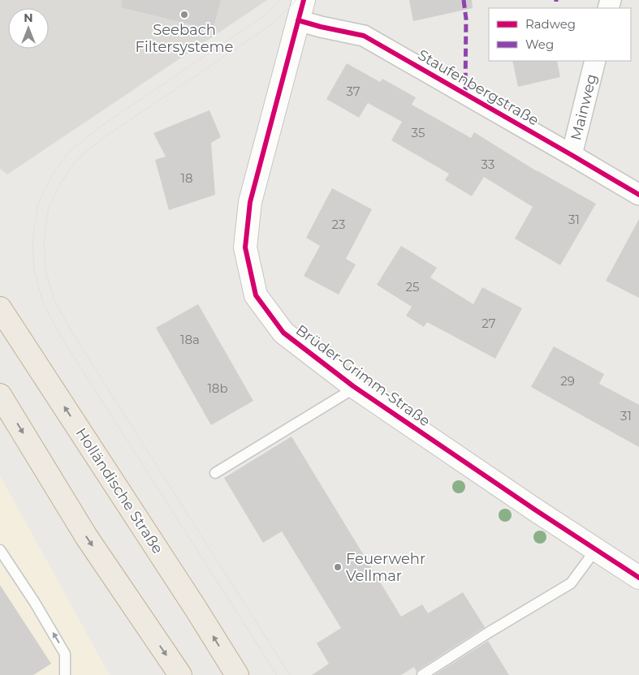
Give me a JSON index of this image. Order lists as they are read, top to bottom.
{
  "streets": {
    "highway": ["Holländische Straße"],
    "street": ["Staufenbergstraße", "Mainweg", "Brüder-Grimm-Straße"]
  },
  "crossings": [
    ["Staufenbergstraße", "Mainweg"],
    ["Staufenbergstraße", "Brüder-Grimm-Straße"]
  ],
  "places": ["Seebach Filtersysteme", "Feuerwehr Vellmar"],
  "house_numbers": [
    "37",
    "35",
    "33",
    "18",
    "31",
    "23",
    "25",
    "27",
    "18a",
    "29",
    "18b",
    "31"
  ],
  "legend": ["Radweg", "Weg"],
  "north": "top"
}
